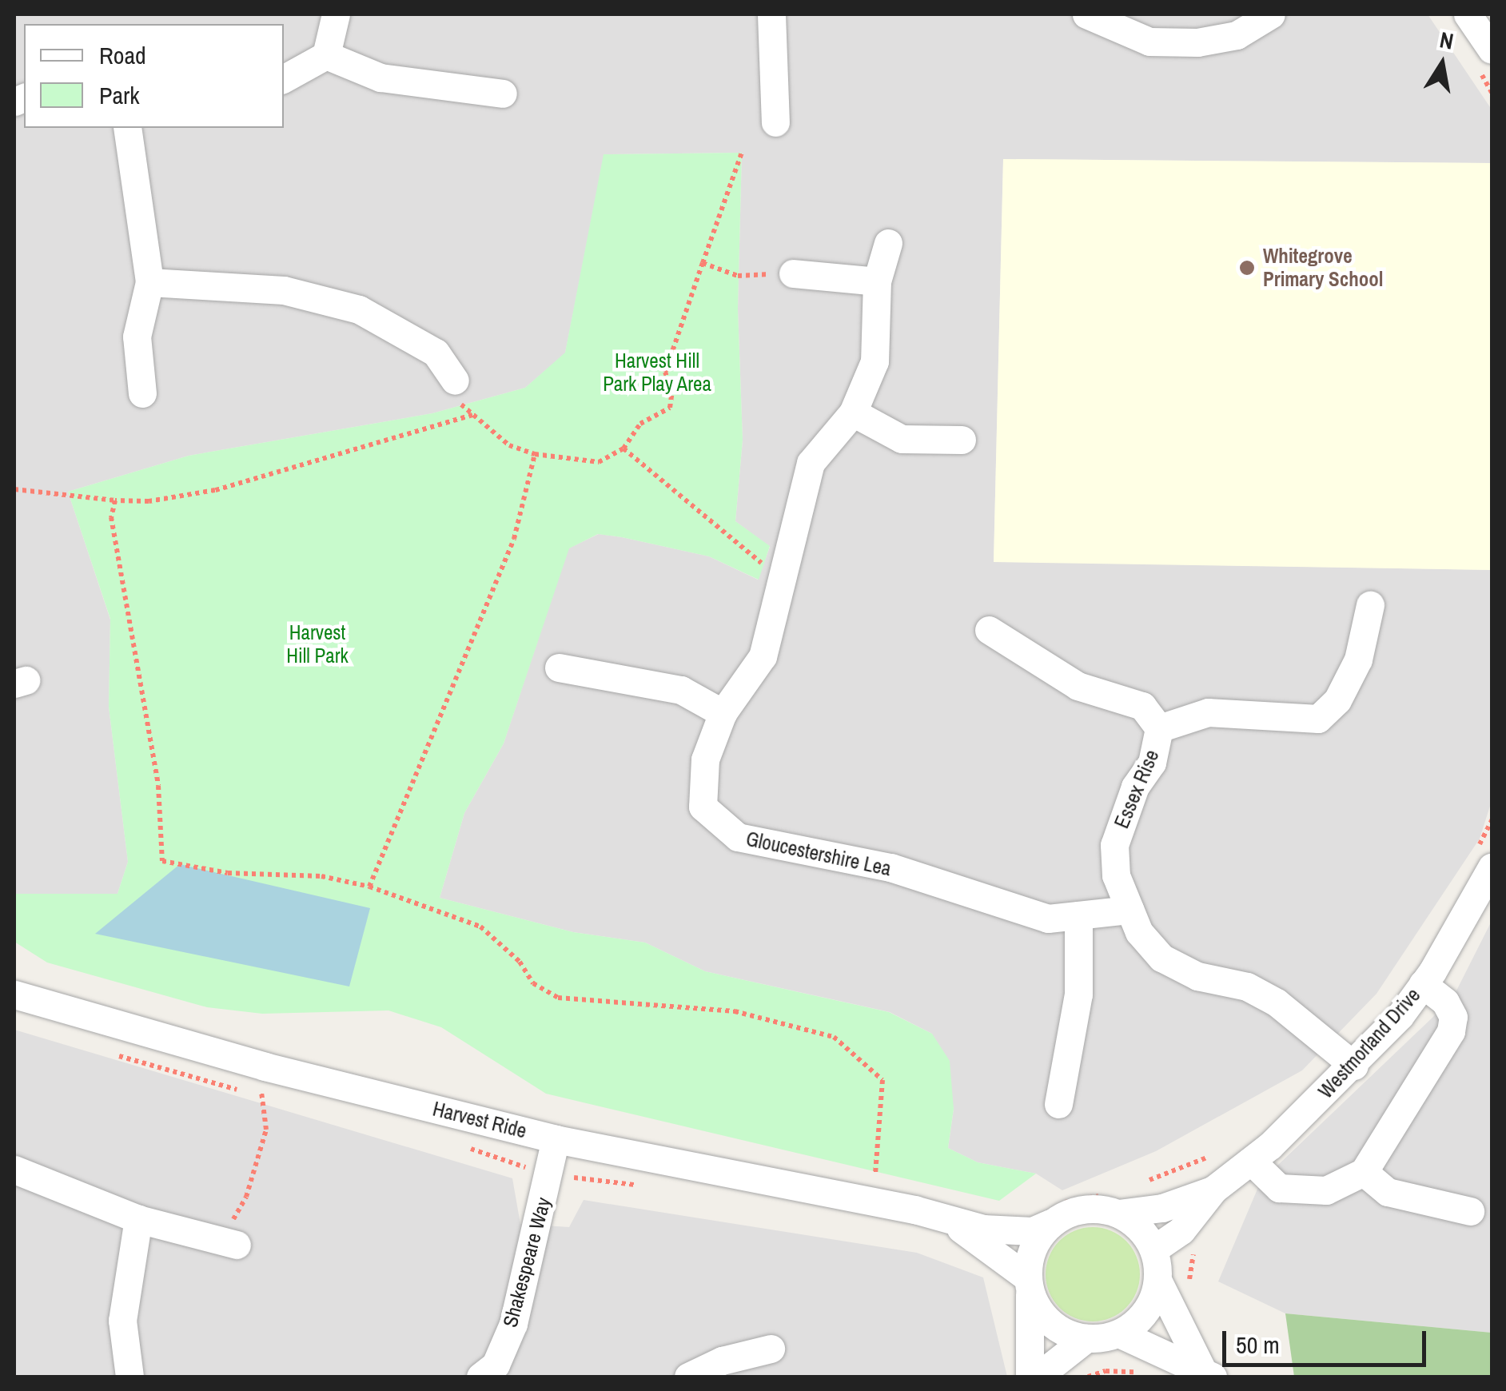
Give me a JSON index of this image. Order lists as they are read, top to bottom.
{
  "streets": {
    "street": [
      "Essex Rise",
      "Gloucestershire Lea",
      "Westmorland Drive",
      "Harvest Ride",
      "Shakespeare Way"
    ]
  },
  "crossings": [
    ["Essex Rise", "Gloucestershire Lea"],
    ["Essex Rise", "Westmorland Drive"],
    ["Westmorland Drive", "Harvest Ride"],
    ["Harvest Ride", "Shakespeare Way"]
  ],
  "parks": ["Harvest Hill Park Play Area", "Harvest Hill Park"],
  "places": ["Whitegrove Primary School"],
  "legend": ["Road", "Park"],
  "scale_bar": "50 m",
  "north": "top"
}
